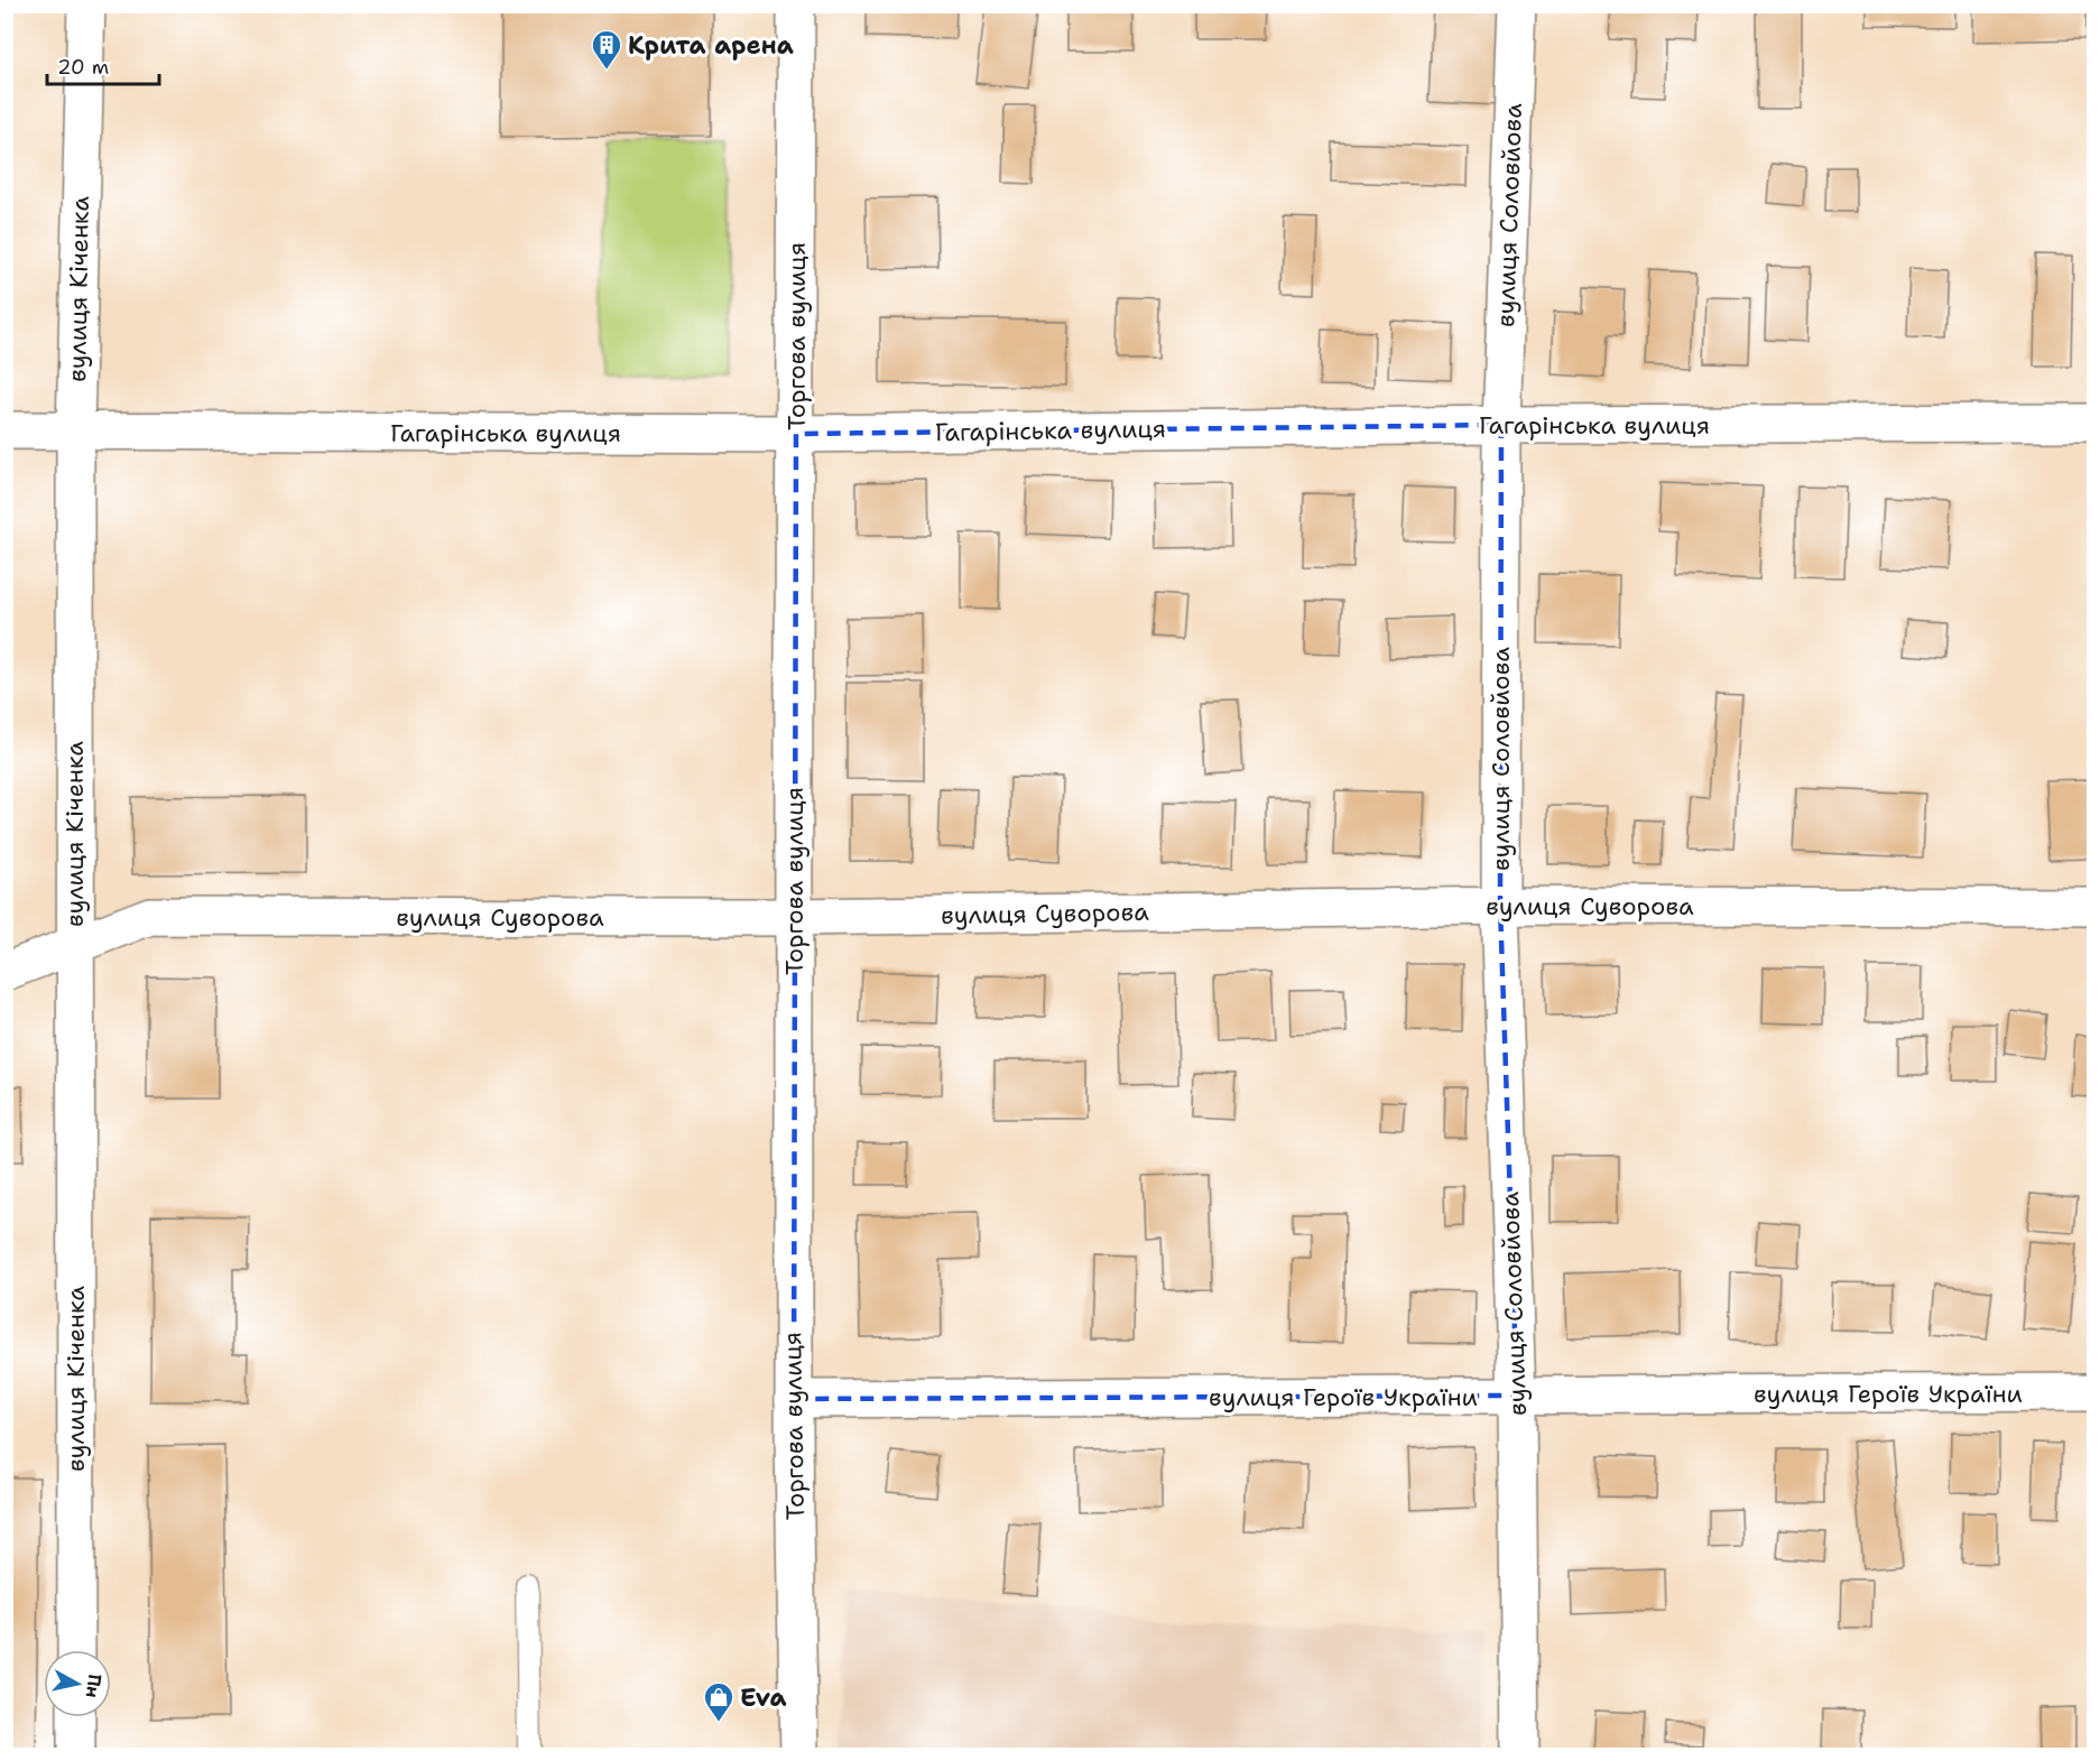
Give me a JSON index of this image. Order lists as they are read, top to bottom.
{
  "streets": {
    "street": [
      "вулиця Соловйова",
      "вулиця Кіченка",
      "Торгова вулиця",
      "Гагарінська вулиця",
      "вулиця Суворова",
      "вулиця Героїв України"
    ]
  },
  "crossings": [
    ["вулиця Соловйова", "Гагарінська вулиця"],
    ["вулиця Соловйова", "вулиця Суворова"],
    ["вулиця Соловйова", "вулиця Героїв України"],
    ["вулиця Кіченка", "Гагарінська вулиця"],
    ["вулиця Кіченка", "вулиця Суворова"],
    ["Торгова вулиця", "Гагарінська вулиця"],
    ["Торгова вулиця", "вулиця Суворова"],
    ["Торгова вулиця", "вулиця Героїв України"]
  ],
  "places": {
    "building": ["Крита арена"],
    "shop": ["Eva"]
  },
  "scale_bar": "20 m",
  "north": "right"
}
